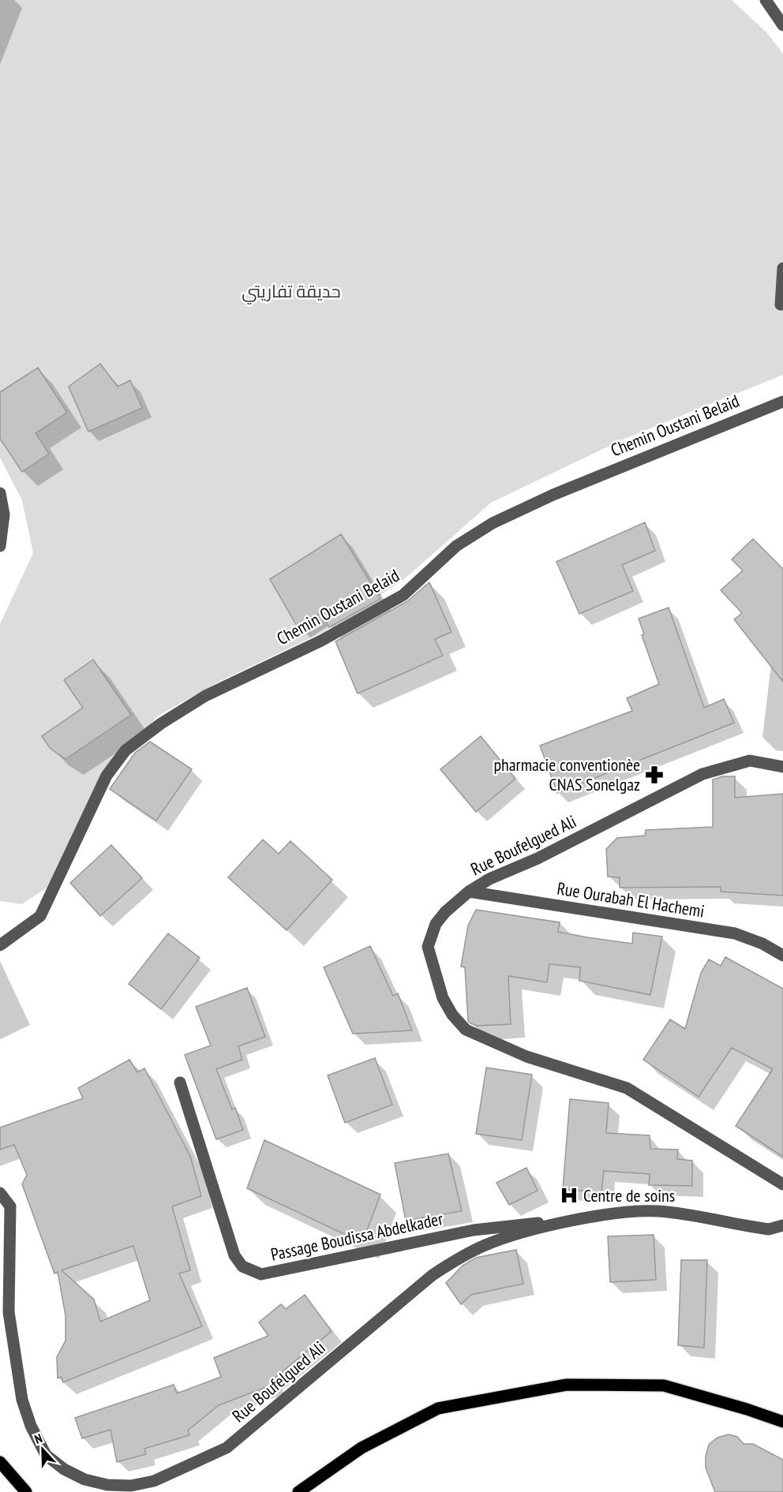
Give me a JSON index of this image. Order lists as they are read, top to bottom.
{
  "streets": {
    "street": [
      "Chemin Oustani Belaid",
      "Rue Boufelgued Ali",
      "Rue Ourabah El Hachemi",
      "Passage Boudissa Abdelkader"
    ]
  },
  "crossings": [
    ["Rue Boufelgued Ali", "Rue Ourabah El Hachemi"],
    ["Rue Boufelgued Ali", "Passage Boudissa Abdelkader"]
  ],
  "parks": ["حديقة تفاريتي"],
  "places": {
    "pharmacy": ["pharmacie conventionèe CNAS Sonelgaz"],
    "hospital": ["Centre de soins"]
  },
  "north": "top"
}
